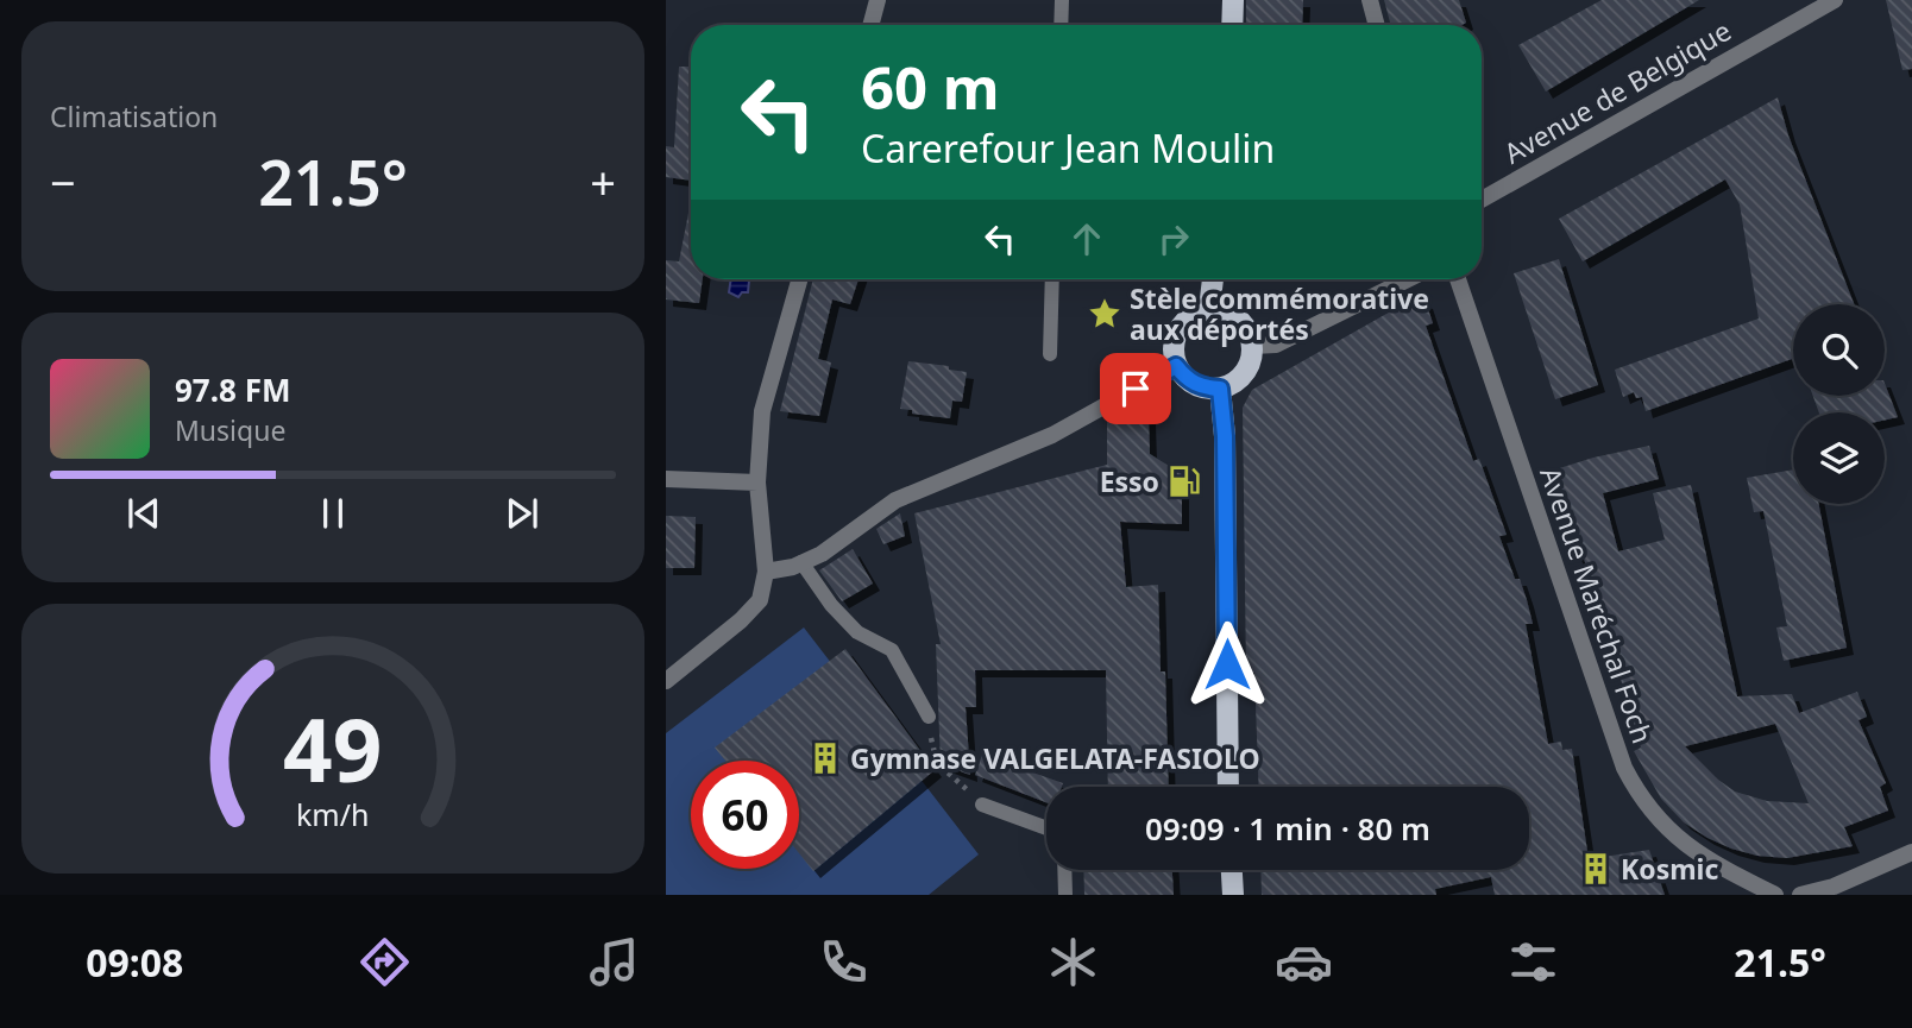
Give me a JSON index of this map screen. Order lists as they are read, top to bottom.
{
  "streets": {
    "street": ["Avenue de Belgique", "Avenue Maréchal Foch"]
  },
  "places": {
    "place": ["Stèle commémorative aux déportés"],
    "fuel station": ["Esso"],
    "building": ["Gymnase VALGELATA-FASIOLO", "Kosmic"]
  },
  "page": {
    "tile": "Climatisation",
    "turn": ["60 m", "Carerefour Jean Moulin"],
    "heat": ["−", "21.5°", "+"],
    "song": ["97.8 FM", "Musique"],
    "limit": "60",
    "trip": "09:09 · 1 min · 80 m",
    "tabs": ["09:08", "21.5°"],
    "gauge": ["49", "km/h"]
  }
}
